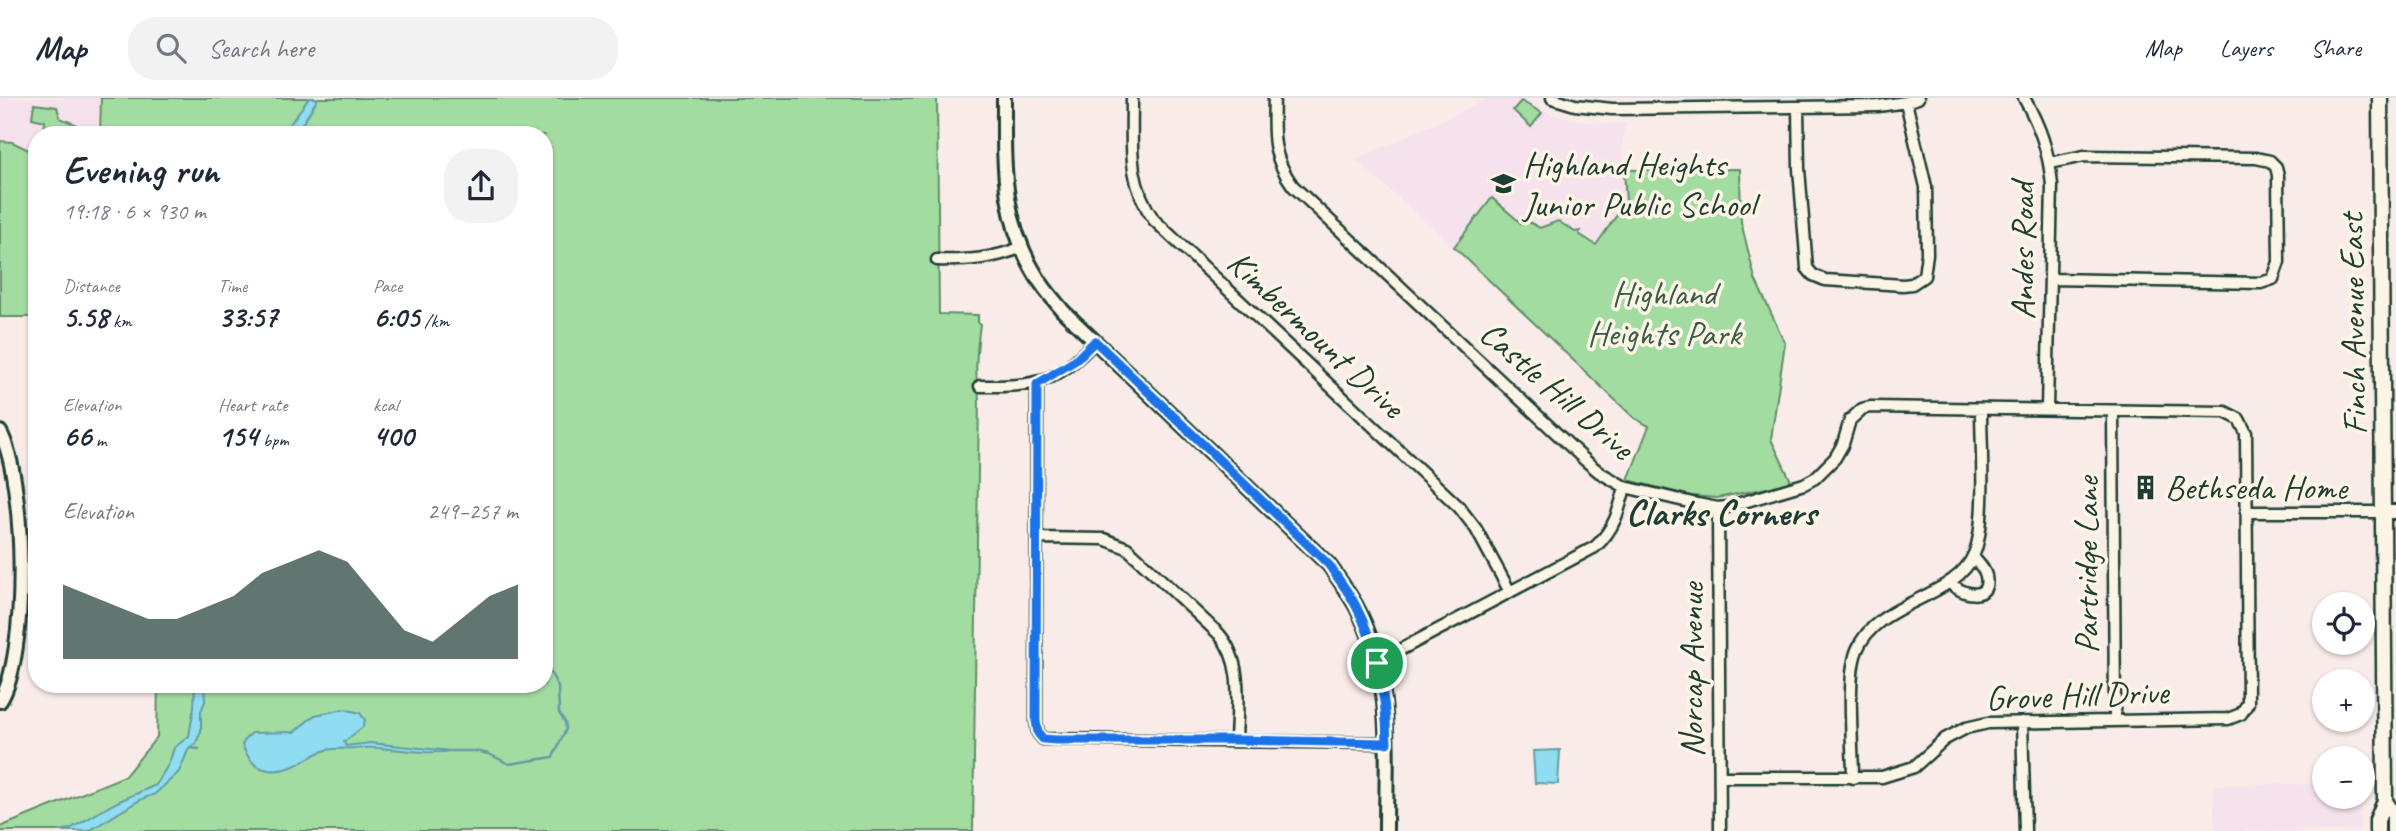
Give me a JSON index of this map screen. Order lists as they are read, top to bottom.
{
  "streets": {
    "main road": ["Finch Avenue East"],
    "street": [
      "Andes Road",
      "Kimbermount Drive",
      "Castle Hill Drive",
      "Partridge Lane",
      "Norcap Avenue",
      "Grove Hill Drive"
    ]
  },
  "crossings": [
    ["Andes Road", "Castle Hill Drive"],
    ["Castle Hill Drive", "Partridge Lane"],
    ["Castle Hill Drive", "Norcap Avenue"],
    ["Castle Hill Drive", "Grove Hill Drive"],
    ["Partridge Lane", "Grove Hill Drive"],
    ["Norcap Avenue", "Grove Hill Drive"]
  ],
  "districts": ["Clarks Corners"],
  "parks": ["Highland Heights Park"],
  "places": {
    "school or university": ["Highland Heights Junior Public School"],
    "building": ["Bethseda Home"]
  },
  "page": {
    "header": "Map",
    "search": "Search here",
    "nav": ["Map", "Layers", "Share"],
    "heading": ["Evening run", "19:18 · 6 × 930 m"],
    "stats": [
      ["Distance", "5.58 km"],
      ["Time", "33:57"],
      ["Pace", "6:05 /km"],
      ["Elevation", "66 m"],
      ["Heart rate", "154 bpm"],
      ["kcal", "400"]
    ],
    "chart": ["Elevation", "249–257 m"],
    "map_buttons": ["+", "−"]
  }
}
